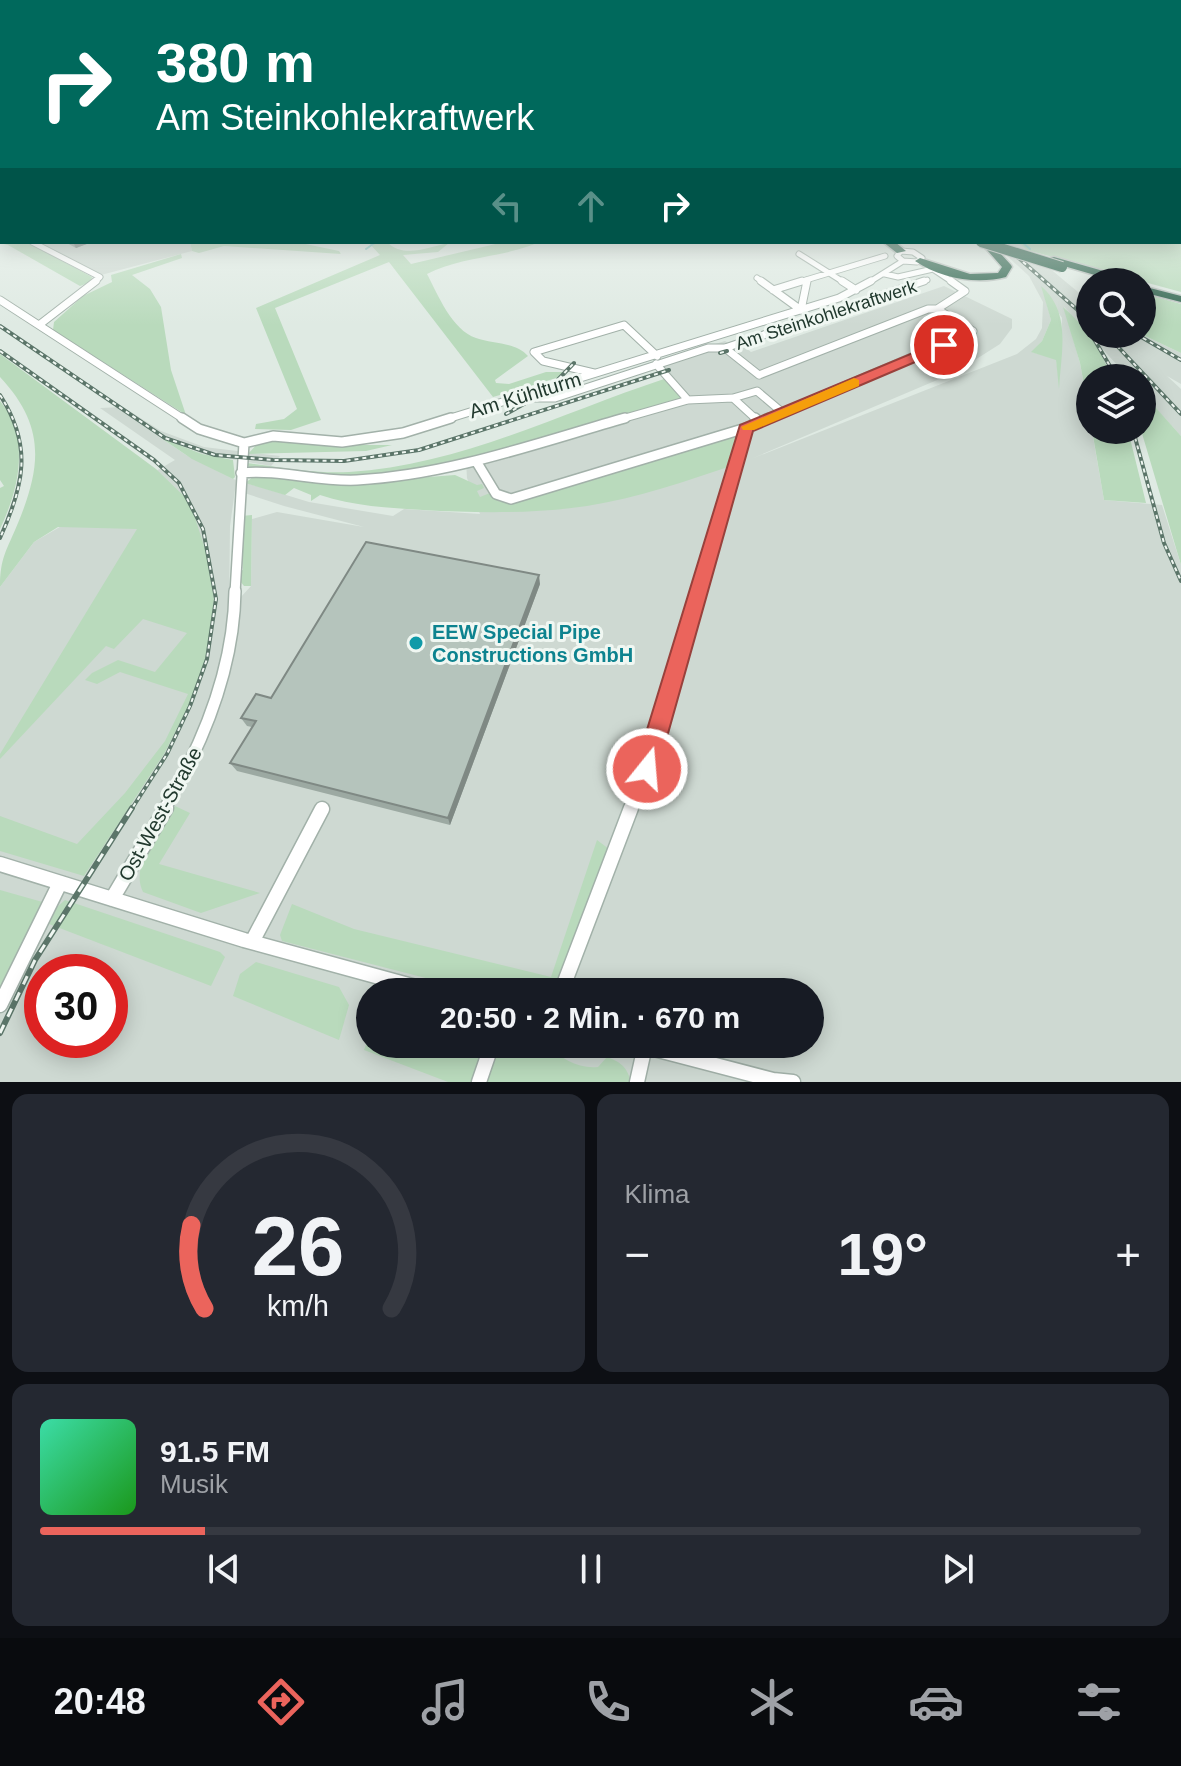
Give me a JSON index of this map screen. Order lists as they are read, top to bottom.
{
  "streets": {
    "street": ["Am Steinkohlekraftwerk", "Am Kühlturm", "Ost-West-Straße"]
  },
  "crossings": [
    ["Am Steinkohlekraftwerk", "Am Kühlturm"],
    ["Am Kühlturm", "Ost-West-Straße"]
  ],
  "places": ["EEW Special Pipe Constructions GmbH"],
  "page": {
    "turn": ["380 m", "Am Steinkohlekraftwerk"],
    "limit": "30",
    "trip": "20:50 · 2 Min. · 670 m",
    "tile": "Klima",
    "heat": ["−", "19°", "+"],
    "song": ["91.5 FM", "Musik"],
    "tabs": "20:48",
    "gauge": ["26", "km/h"]
  }
}
